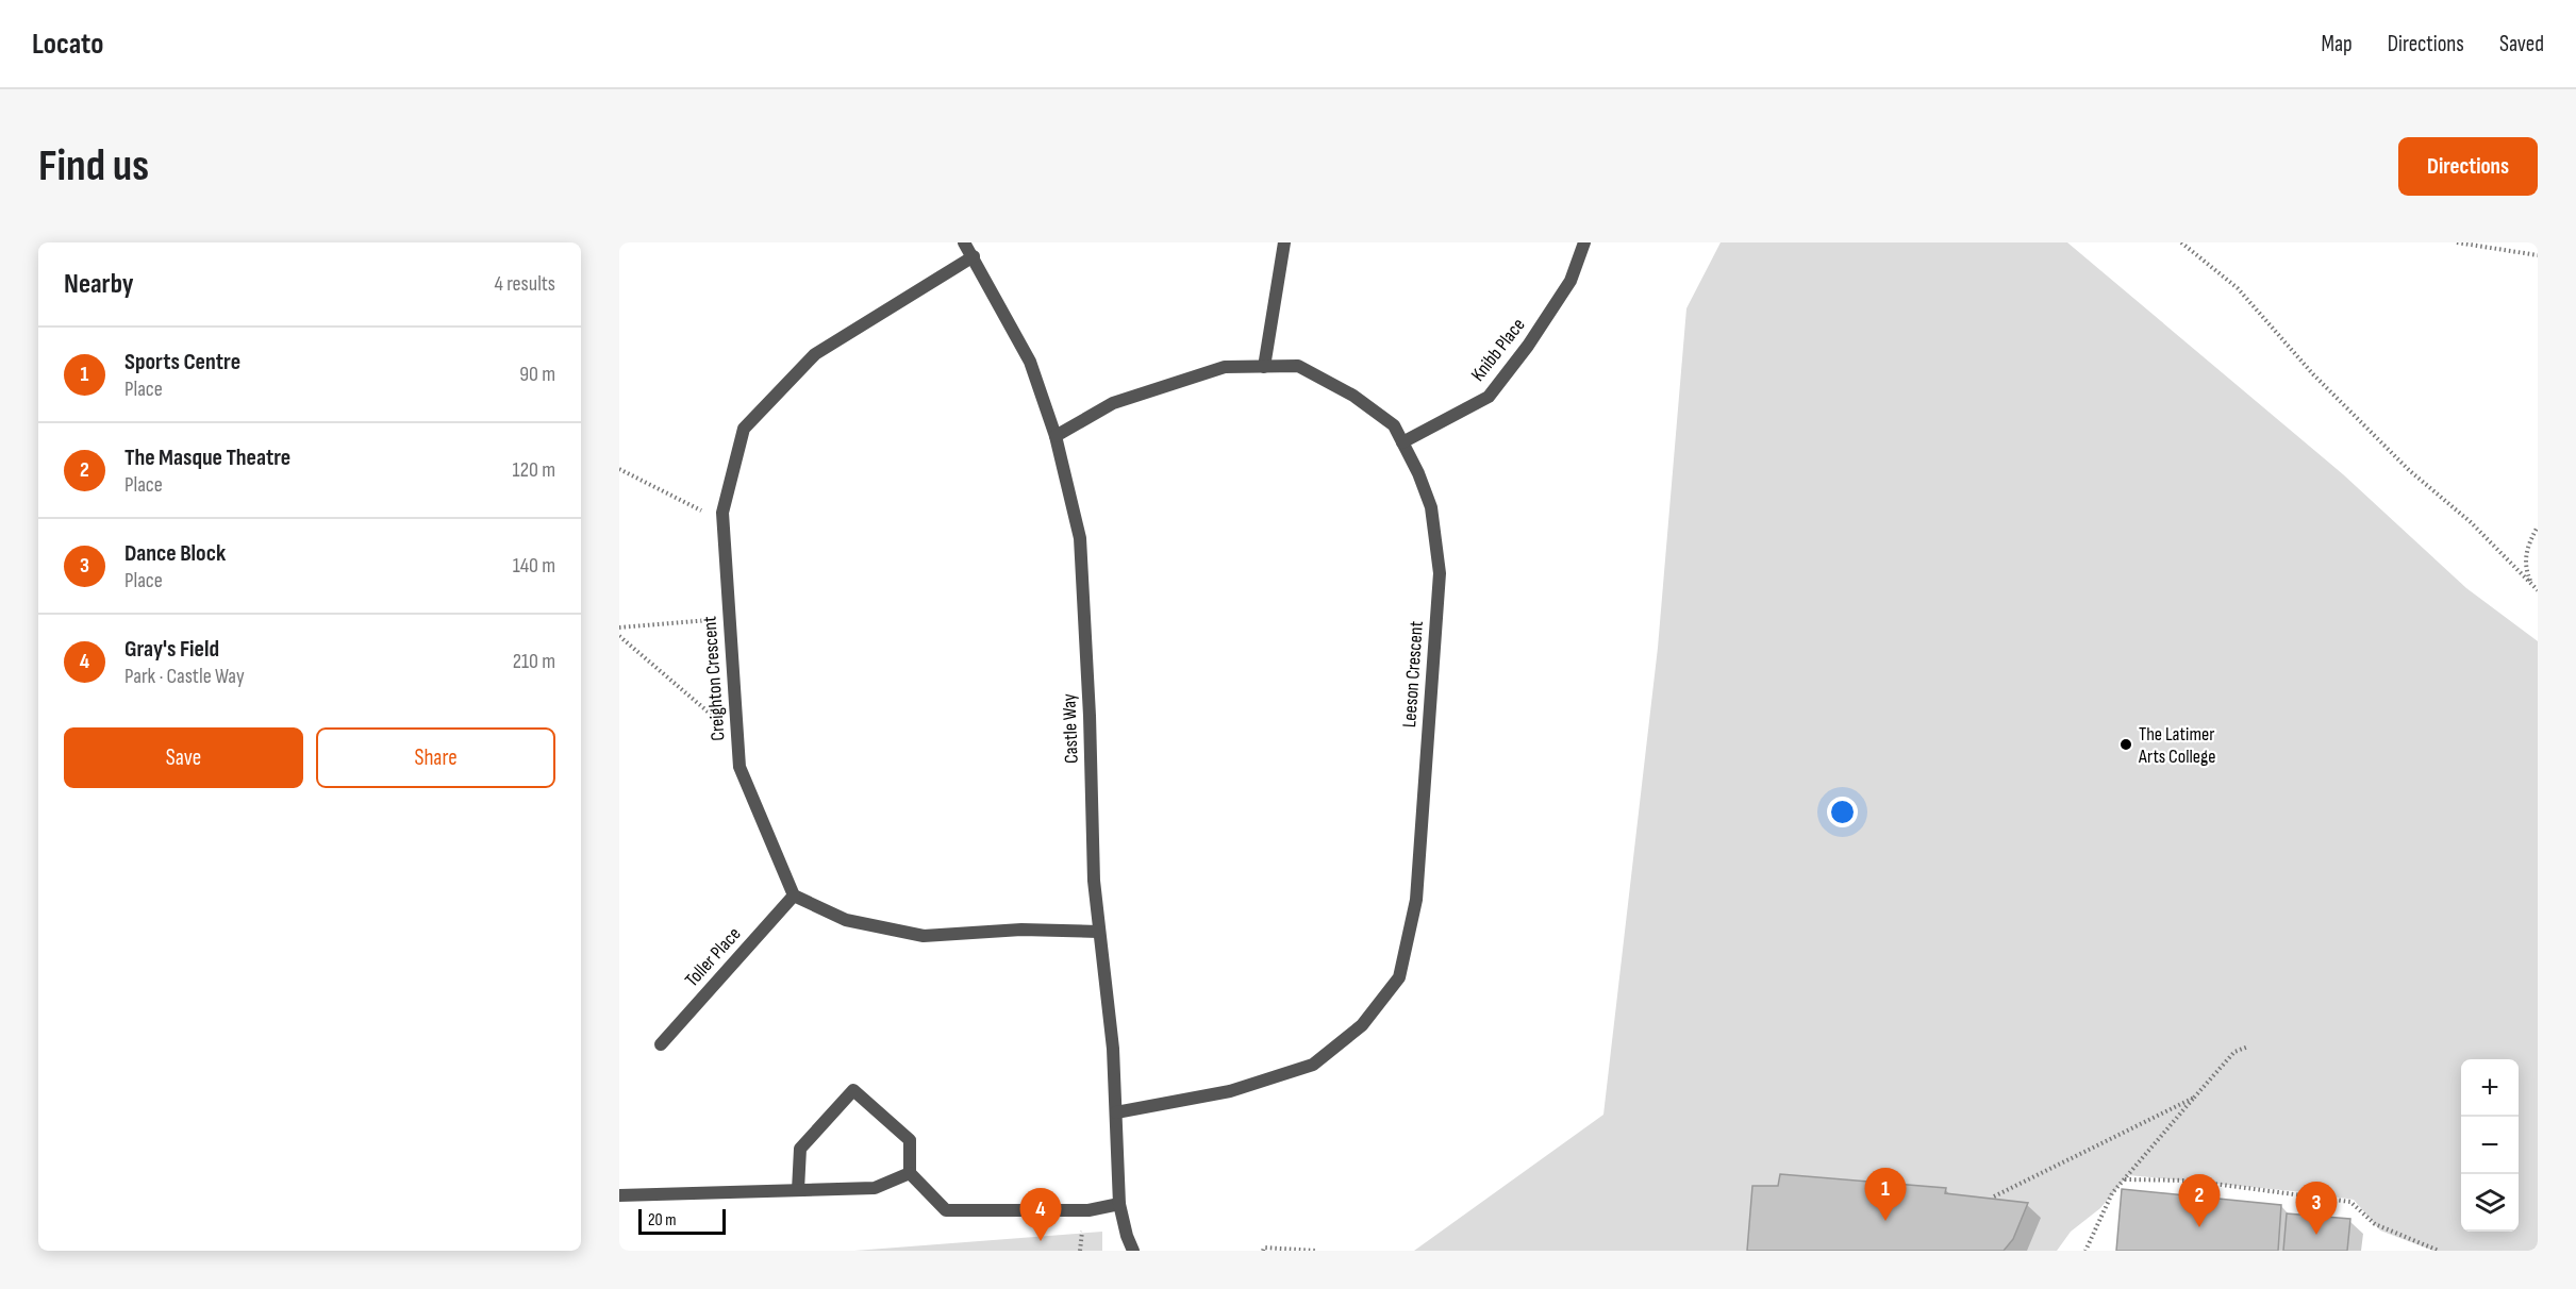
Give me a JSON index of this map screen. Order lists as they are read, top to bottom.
{
  "streets": {
    "street": [
      "Knibb Place",
      "Leeson Crescent",
      "Creighton Crescent",
      "Castle Way",
      "Toller Place"
    ]
  },
  "crossings": [
    ["Knibb Place", "Leeson Crescent"],
    ["Leeson Crescent", "Castle Way"],
    ["Creighton Crescent", "Castle Way"],
    ["Creighton Crescent", "Toller Place"]
  ],
  "places": ["The Latimer Arts College"],
  "scale_bar": "20 m",
  "page": {
    "header": "Locato",
    "nav": ["Map", "Directions", "Saved"],
    "buttons": [
      "Directions",
      ["Save", "Share"]
    ],
    "title": "Find us",
    "heading": ["Nearby", "4 results"],
    "list": [
      {
        "mark": "1",
        "name": "Sports Centre",
        "note": "Place",
        "value": "90 m"
      },
      {
        "mark": "2",
        "name": "The Masque Theatre",
        "note": "Place",
        "value": "120 m"
      },
      {
        "mark": "3",
        "name": "Dance Block",
        "note": "Place",
        "value": "140 m"
      },
      {
        "mark": "4",
        "name": "Gray's Field",
        "note": "Park · Castle Way",
        "value": "210 m"
      }
    ],
    "map_buttons": ["+", "−"],
    "pins": [
      "1",
      "2",
      "3",
      "4"
    ],
    "scale": "20 m"
  }
}
